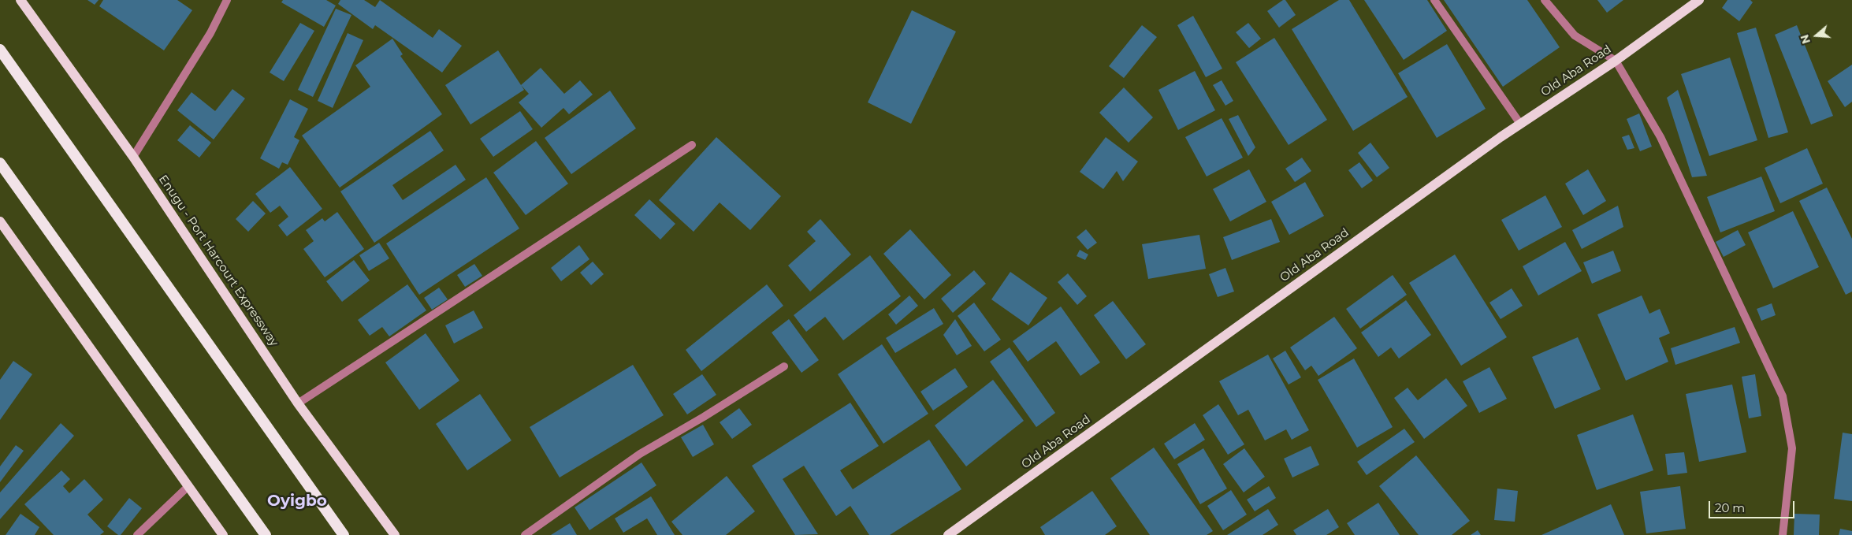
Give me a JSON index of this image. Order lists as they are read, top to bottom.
{
  "streets": {
    "main road": ["Old Aba Road", "Enugu - Port Harcourt Expressway"]
  },
  "districts": ["Oyigbo"],
  "scale_bar": "20 m",
  "north": "left"
}
